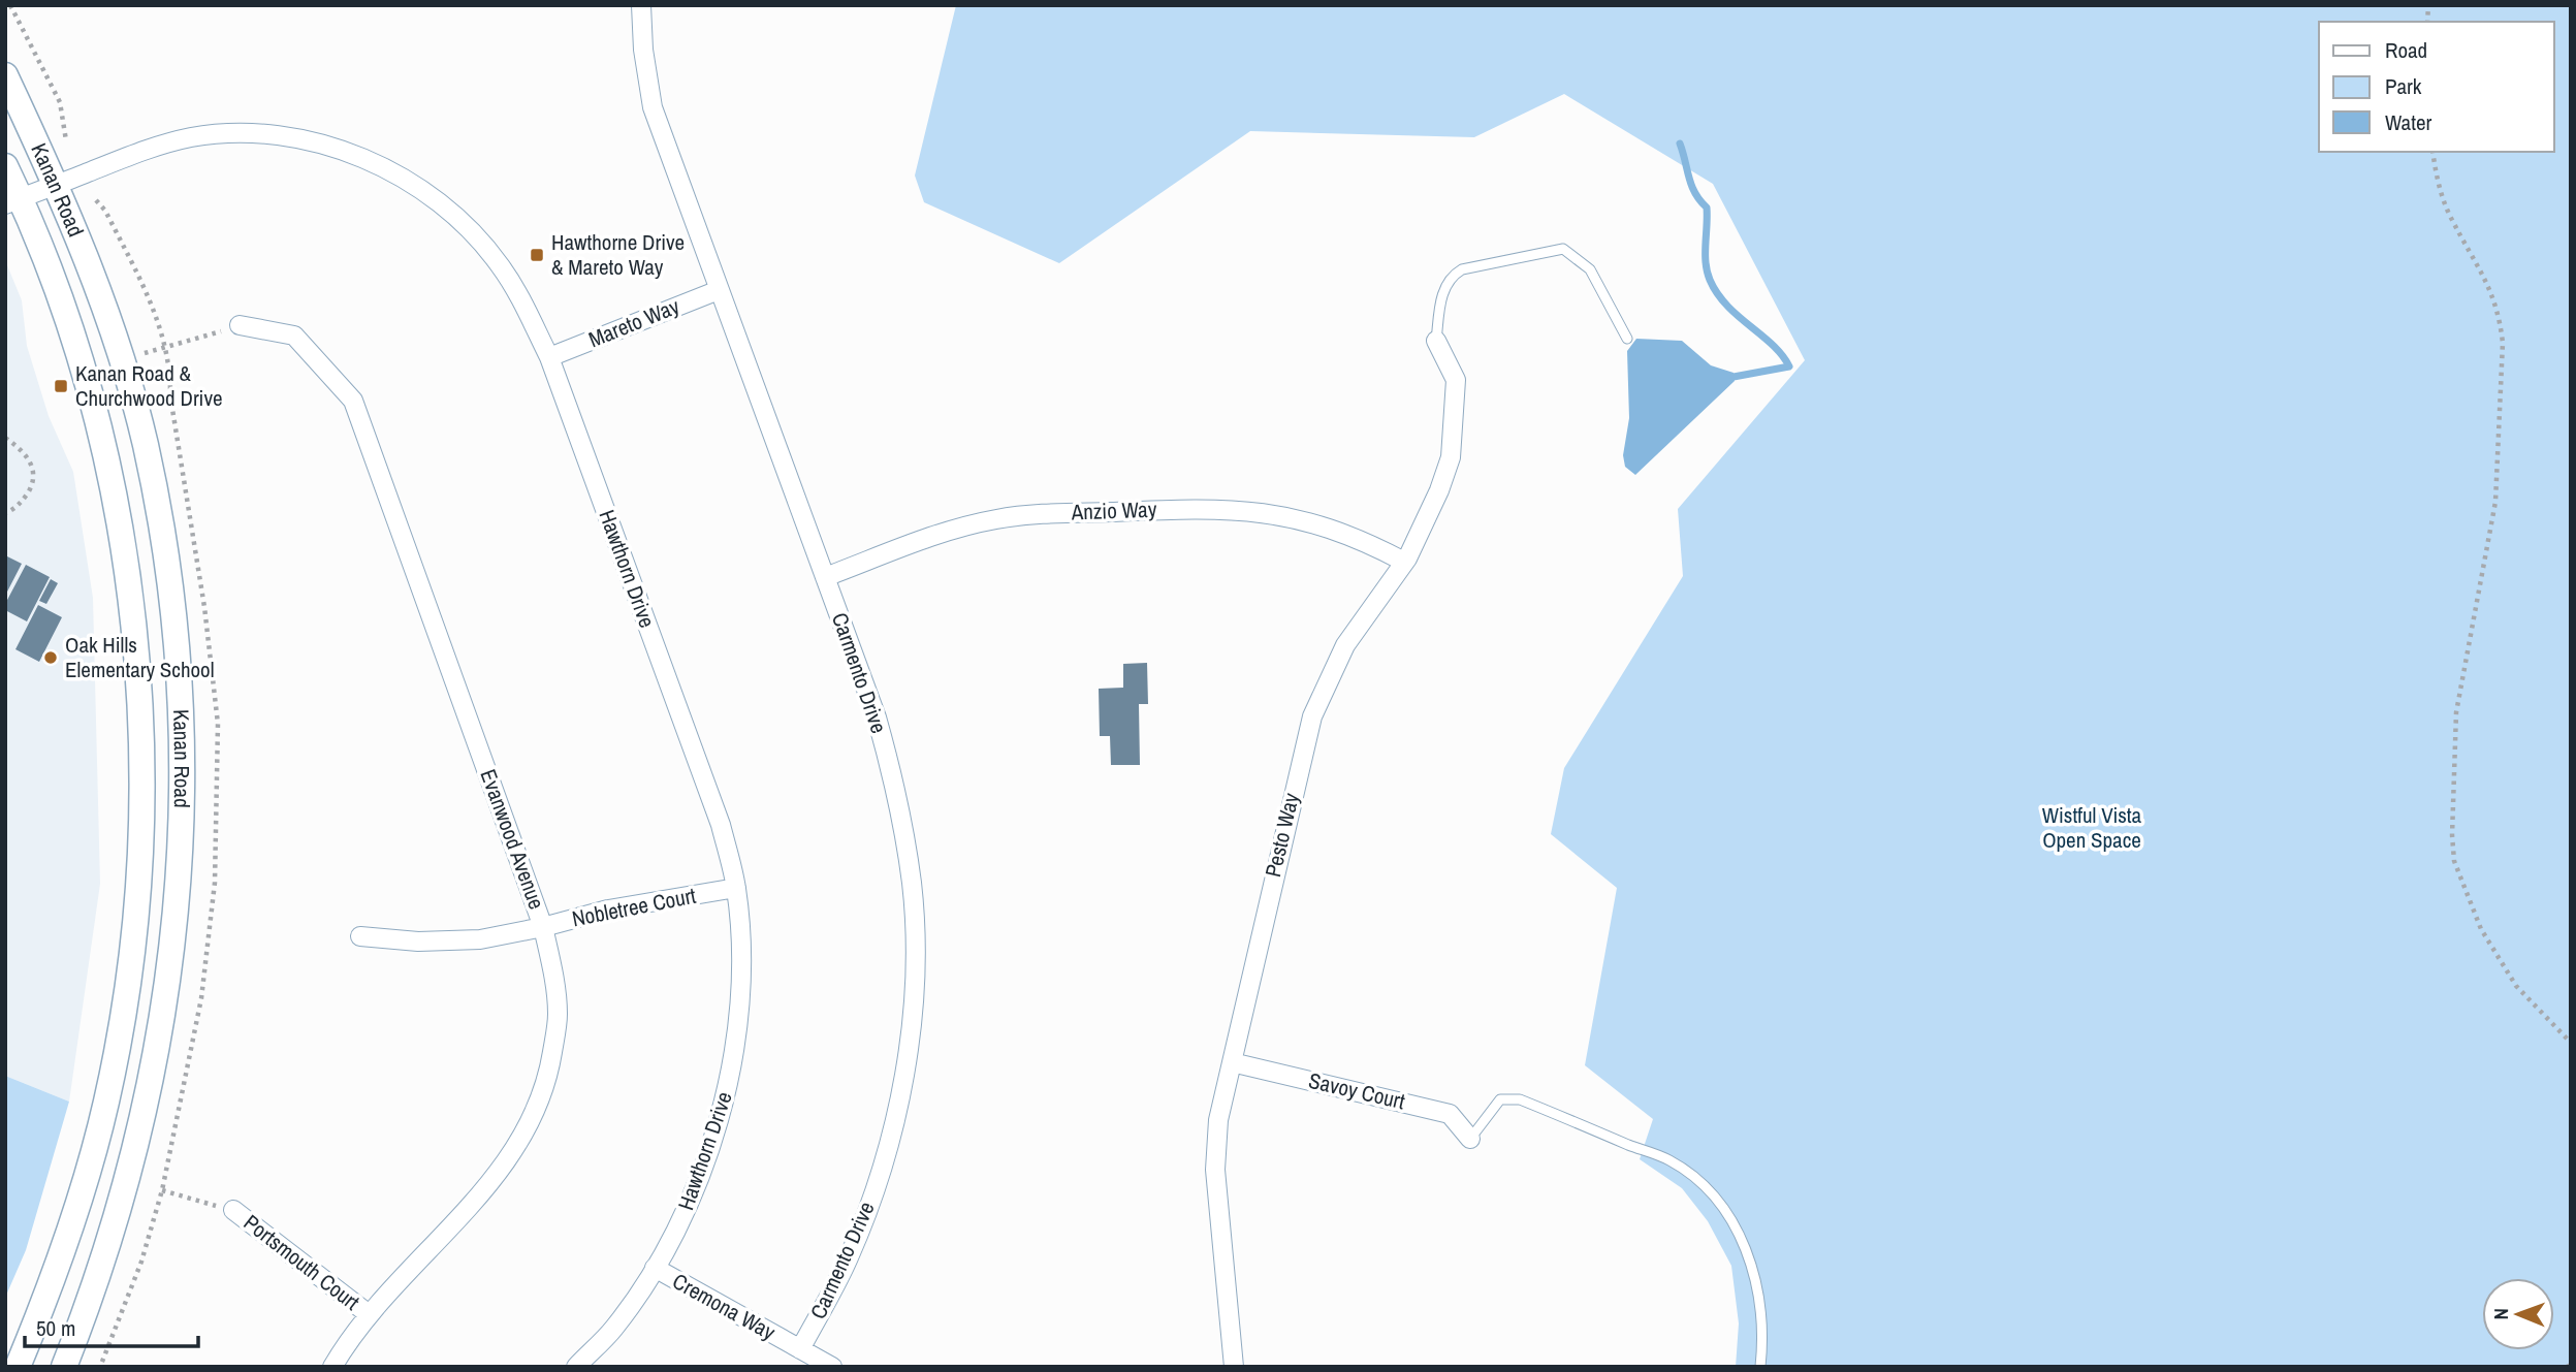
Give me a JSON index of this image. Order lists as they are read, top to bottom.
{
  "streets": {
    "main road": ["Kanan Road"],
    "street": [
      "Mareto Way",
      "Anzio Way",
      "Hawthorn Drive",
      "Carmento Drive",
      "Pesto Way",
      "Evanwood Avenue",
      "Nobletree Court",
      "Savoy Court",
      "Portsmouth Court",
      "Cremona Way"
    ]
  },
  "crossings": [
    ["Kanan Road", "Hawthorn Drive"],
    ["Mareto Way", "Hawthorn Drive"],
    ["Mareto Way", "Carmento Drive"],
    ["Anzio Way", "Carmento Drive"],
    ["Anzio Way", "Pesto Way"],
    ["Hawthorn Drive", "Nobletree Court"],
    ["Hawthorn Drive", "Cremona Way"],
    ["Carmento Drive", "Cremona Way"],
    ["Pesto Way", "Savoy Court"],
    ["Evanwood Avenue", "Nobletree Court"],
    ["Evanwood Avenue", "Portsmouth Court"]
  ],
  "parks": ["Wistful Vista Open Space"],
  "places": {
    "transit": ["Hawthorne Drive & Mareto Way", "Kanan Road & Churchwood Drive"],
    "other": ["Oak Hills Elementary School"]
  },
  "legend": ["Road", "Park", "Water"],
  "scale_bar": "50 m",
  "north": "left"
}
